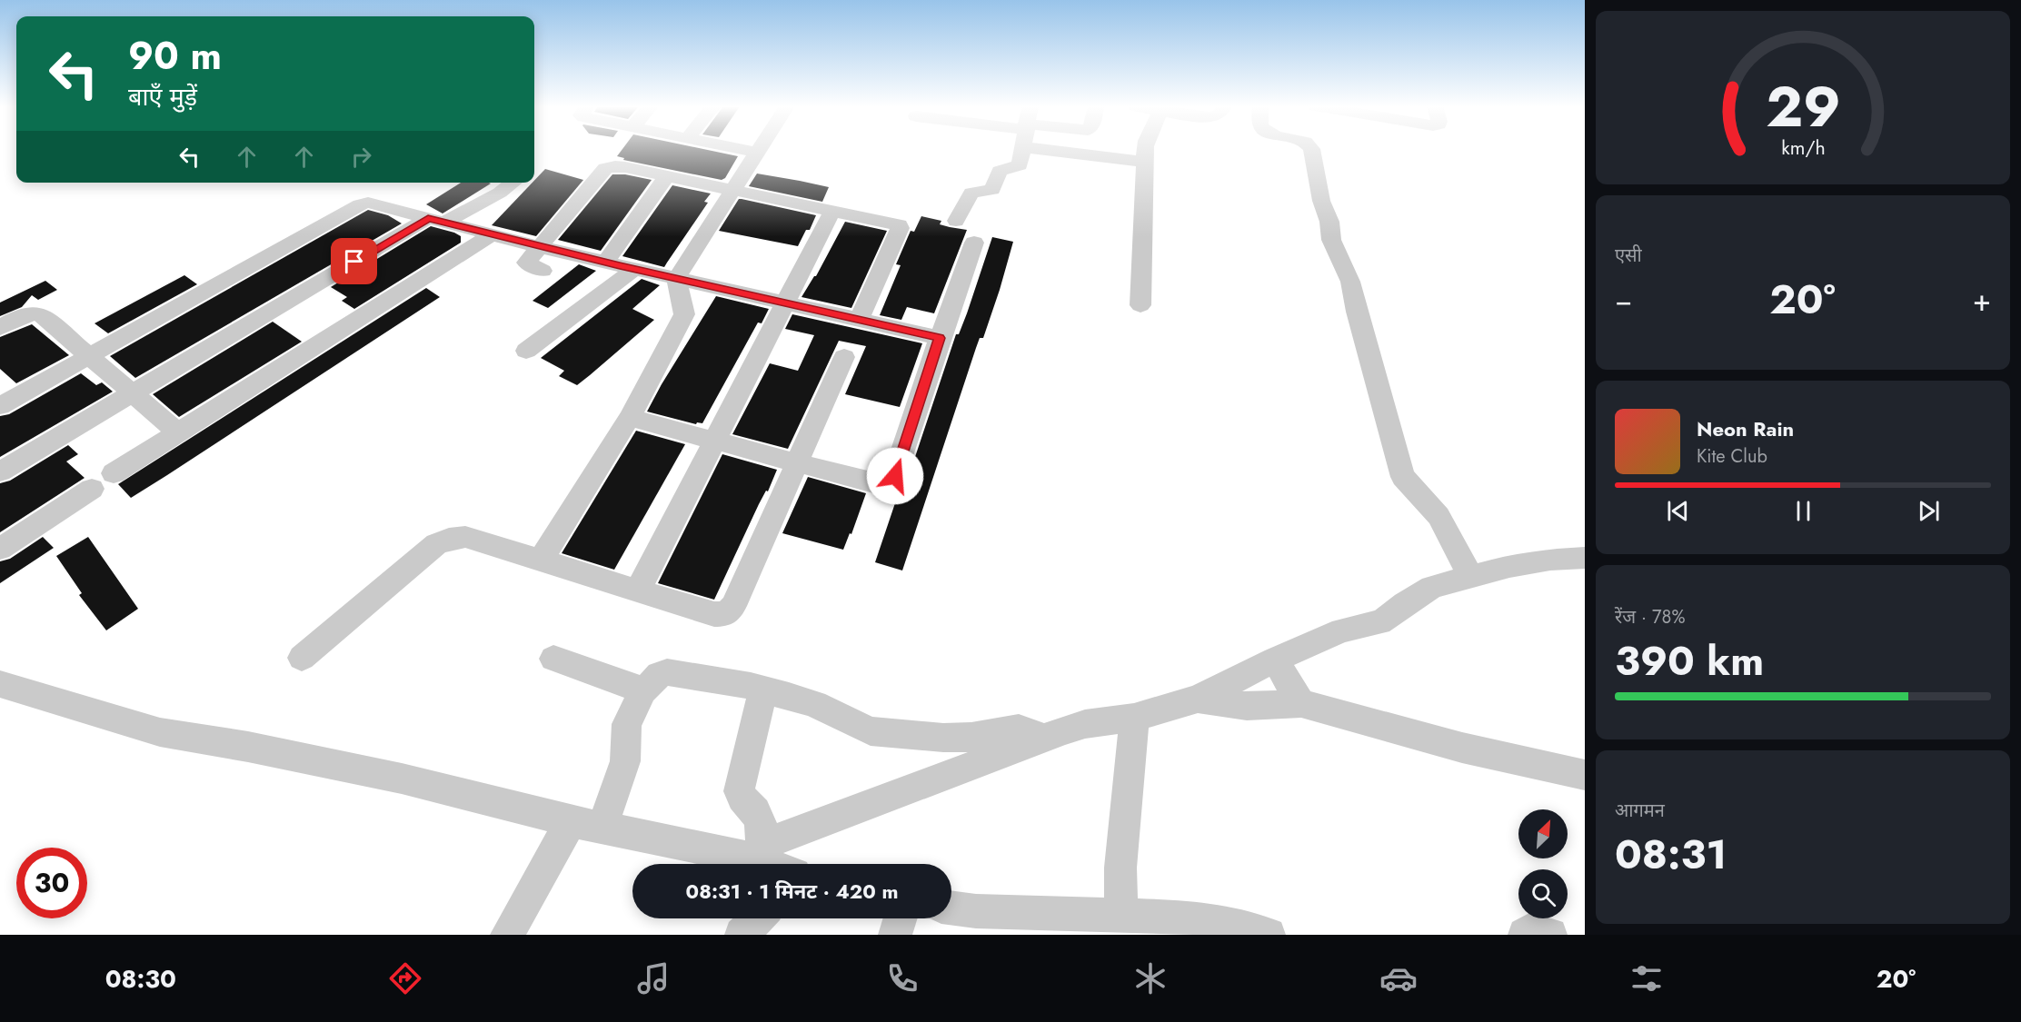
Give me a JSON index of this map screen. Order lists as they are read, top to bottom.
{
  "north": "top right",
  "page": {
    "turn": ["90 m", "बाएँ मुड़ें"],
    "tile": [
      "एसी",
      ["रेंज · 78%", "390 km"],
      ["आगमन", "08:31"]
    ],
    "heat": ["−", "20°", "+"],
    "song": ["Neon Rain", "Kite Club"],
    "limit": "30",
    "trip": "08:31 · 1 मिनट · 420 m",
    "tabs": ["08:30", "20°"],
    "gauge": ["29", "km/h"]
  }
}
